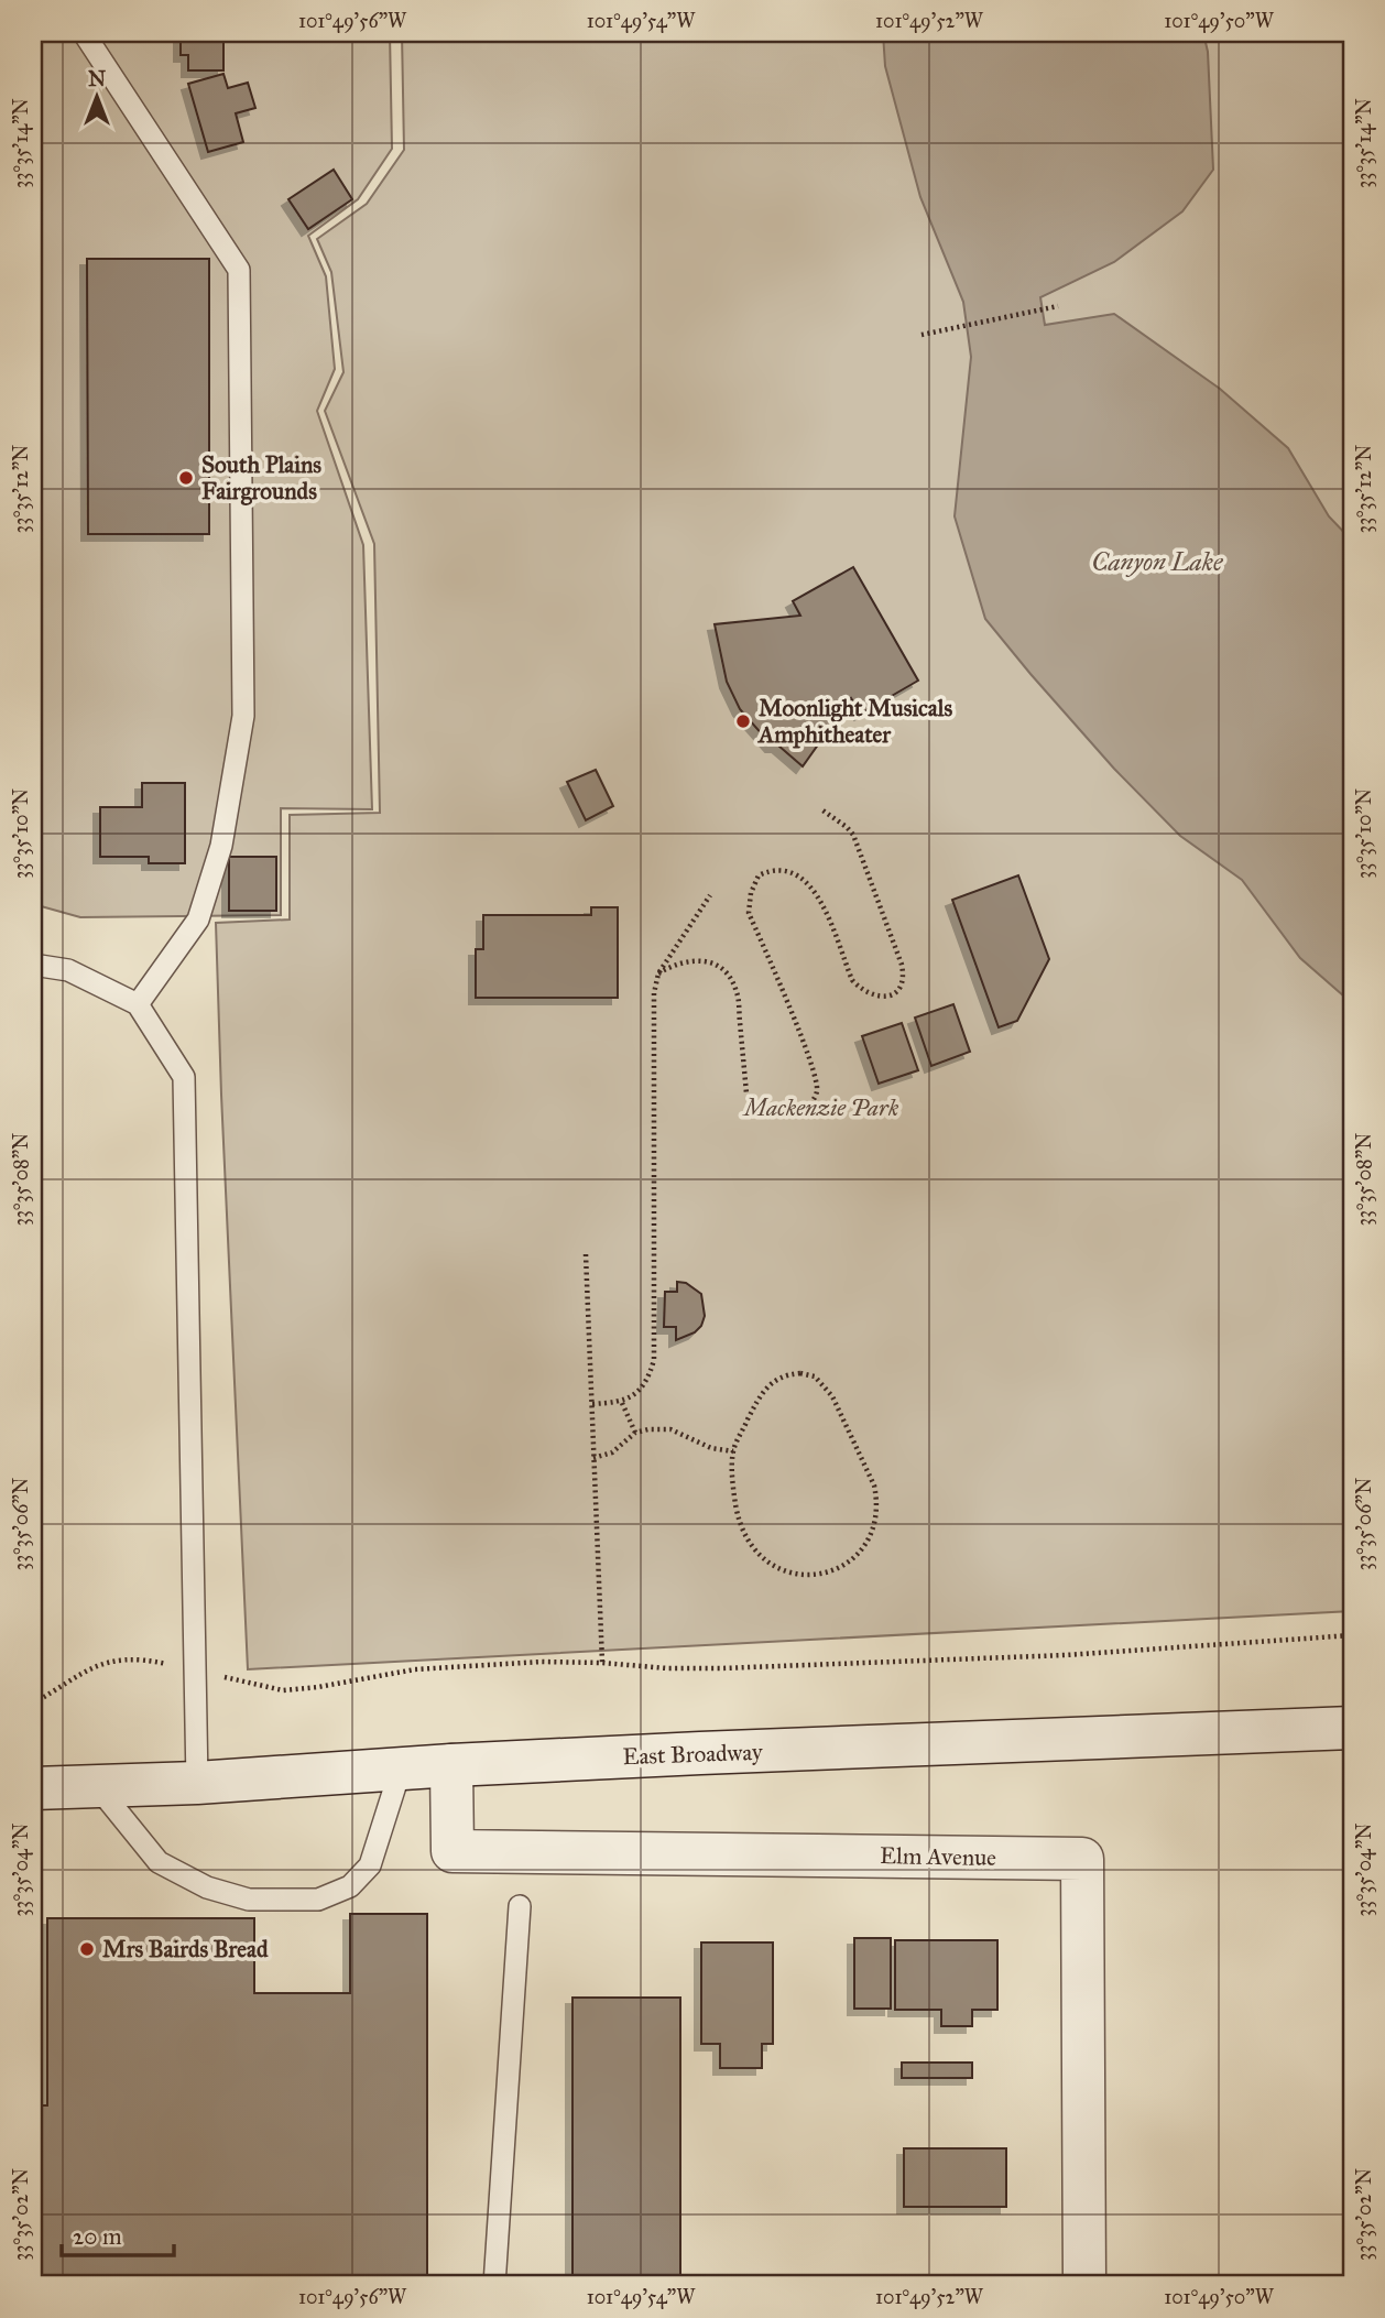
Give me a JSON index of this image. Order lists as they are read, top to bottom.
{
  "streets": {
    "main road": ["East Broadway", "Elm Avenue"]
  },
  "crossings": [
    ["East Broadway", "Elm Avenue"]
  ],
  "water": ["Canyon Lake"],
  "parks": ["Mackenzie Park"],
  "places": ["South Plains Fairgrounds", "Moonlight Musicals Amphitheater", "Mrs Bairds Bread"],
  "scale_bar": "20 m",
  "north": "top",
  "coordinates": [
    "101°49'56\"W",
    "101°49'54\"W",
    "101°49'52\"W",
    "101°49'50\"W",
    "33°35'14\"N",
    "33°35'12\"N",
    "33°35'10\"N",
    "33°35'08\"N",
    "33°35'06\"N",
    "33°35'04\"N",
    "33°35'02\"N"
  ]
}
